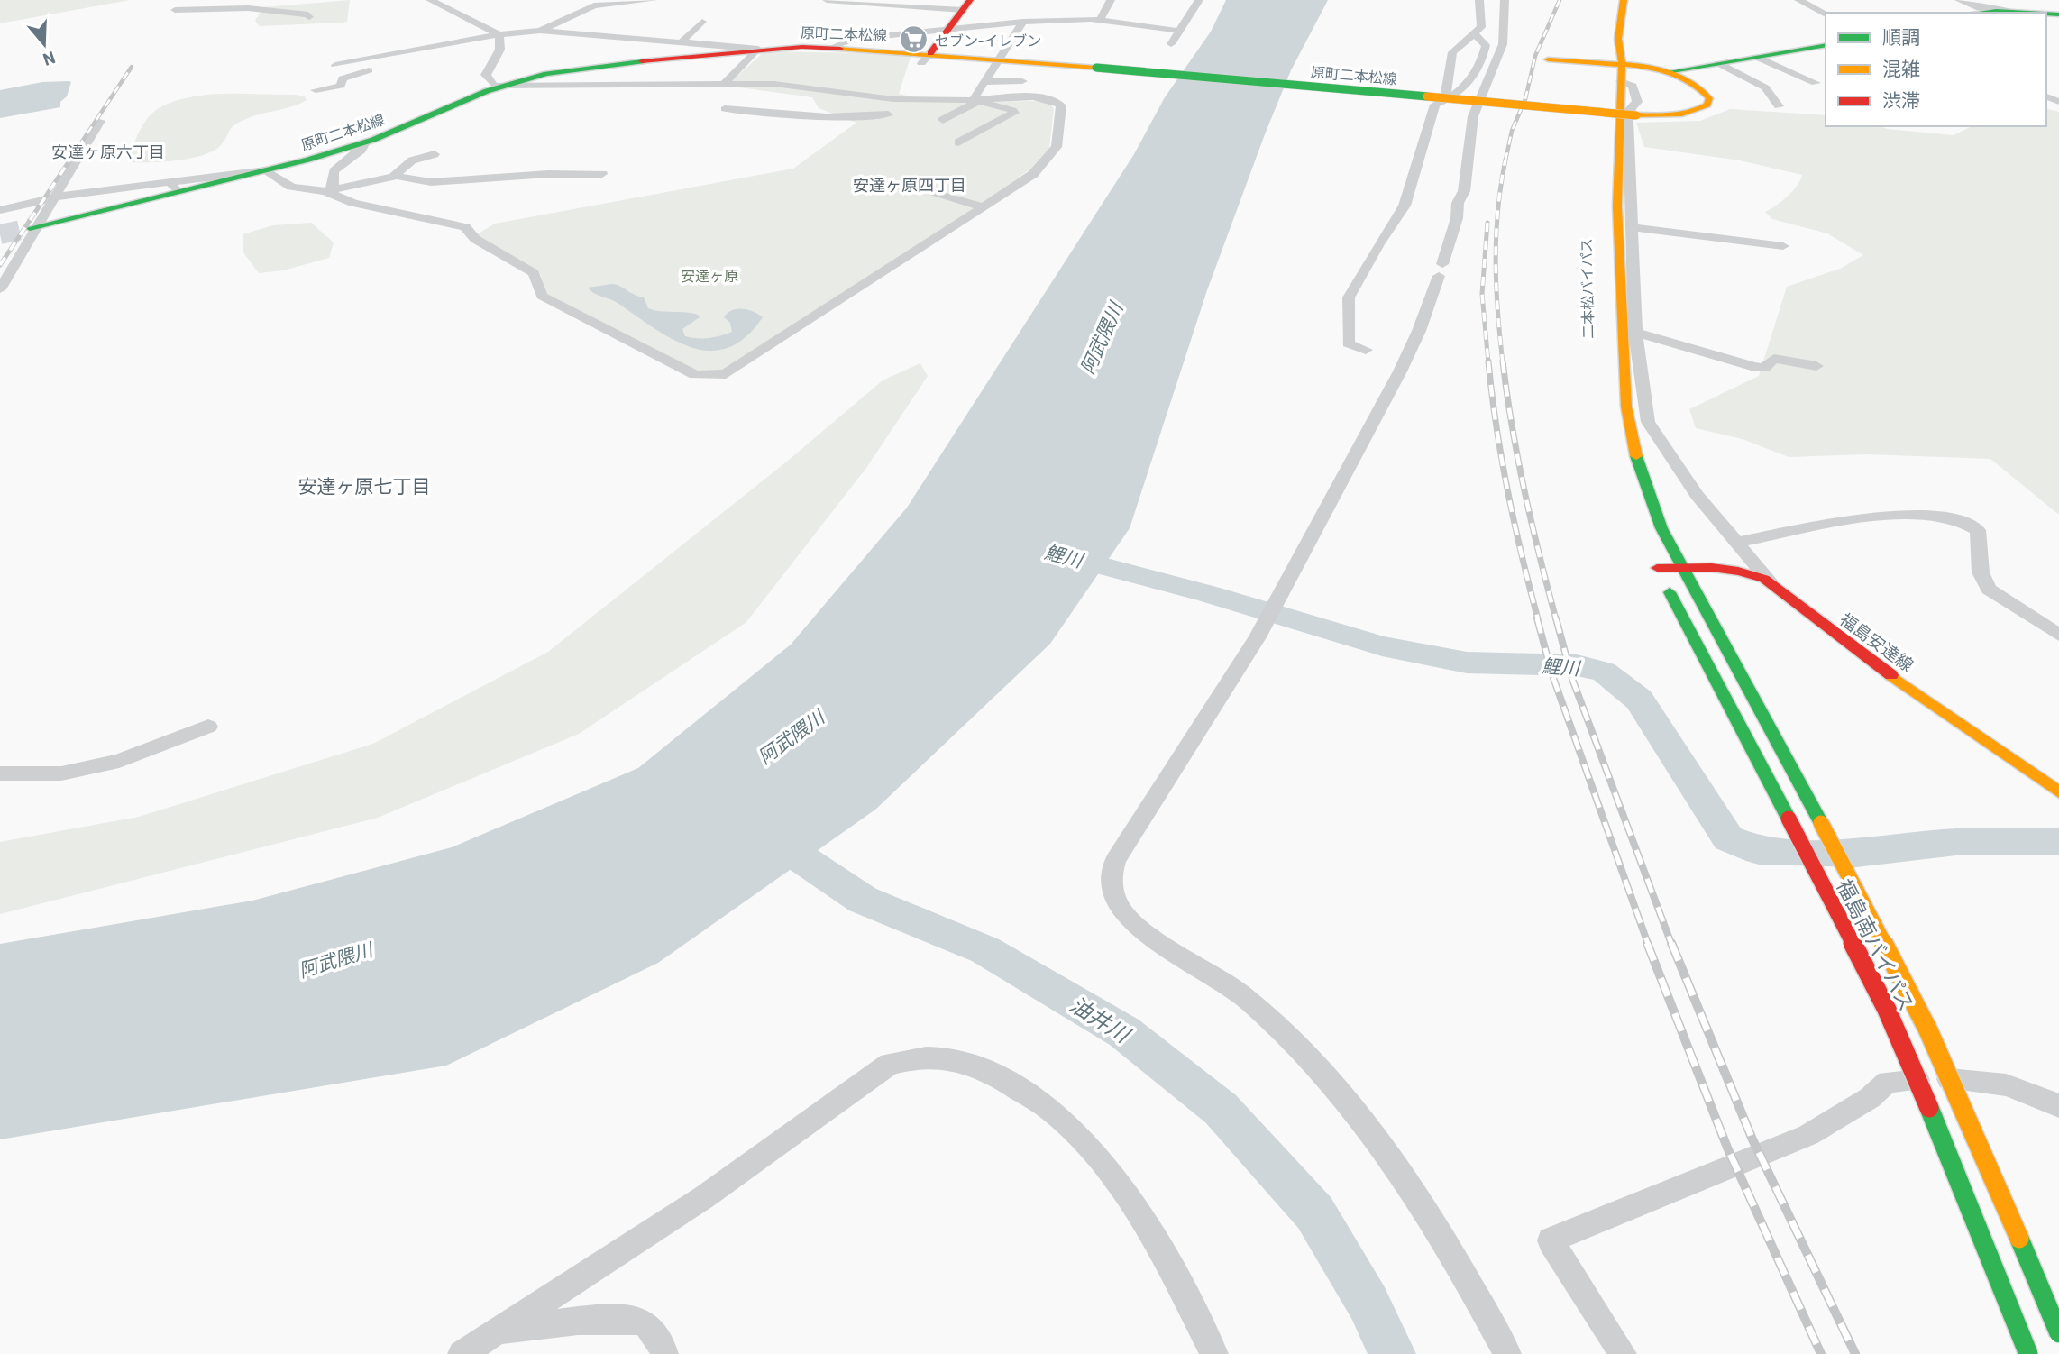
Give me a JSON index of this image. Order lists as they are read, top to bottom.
{
  "streets": {
    "main road": [
      "原町二本松線",
      "二本松バイパス",
      "福島安達線",
      "福島南バイパス"
    ]
  },
  "crossings": [
    ["原町二本松線", "二本松バイパス"],
    ["二本松バイパス", "福島安達線"],
    ["二本松バイパス", "福島南バイパス"],
    ["福島安達線", "福島南バイパス"]
  ],
  "districts": ["安達ヶ原六丁目", "安達ヶ原四丁目", "安達ヶ原七丁目"],
  "water": ["阿武隈川", "鯉川", "油井川"],
  "parks": ["安達ヶ原"],
  "places": {
    "supermarket": ["セブン-イレブン"]
  },
  "legend": ["順調", "混雑", "渋滞"],
  "north": "bottom"
}
